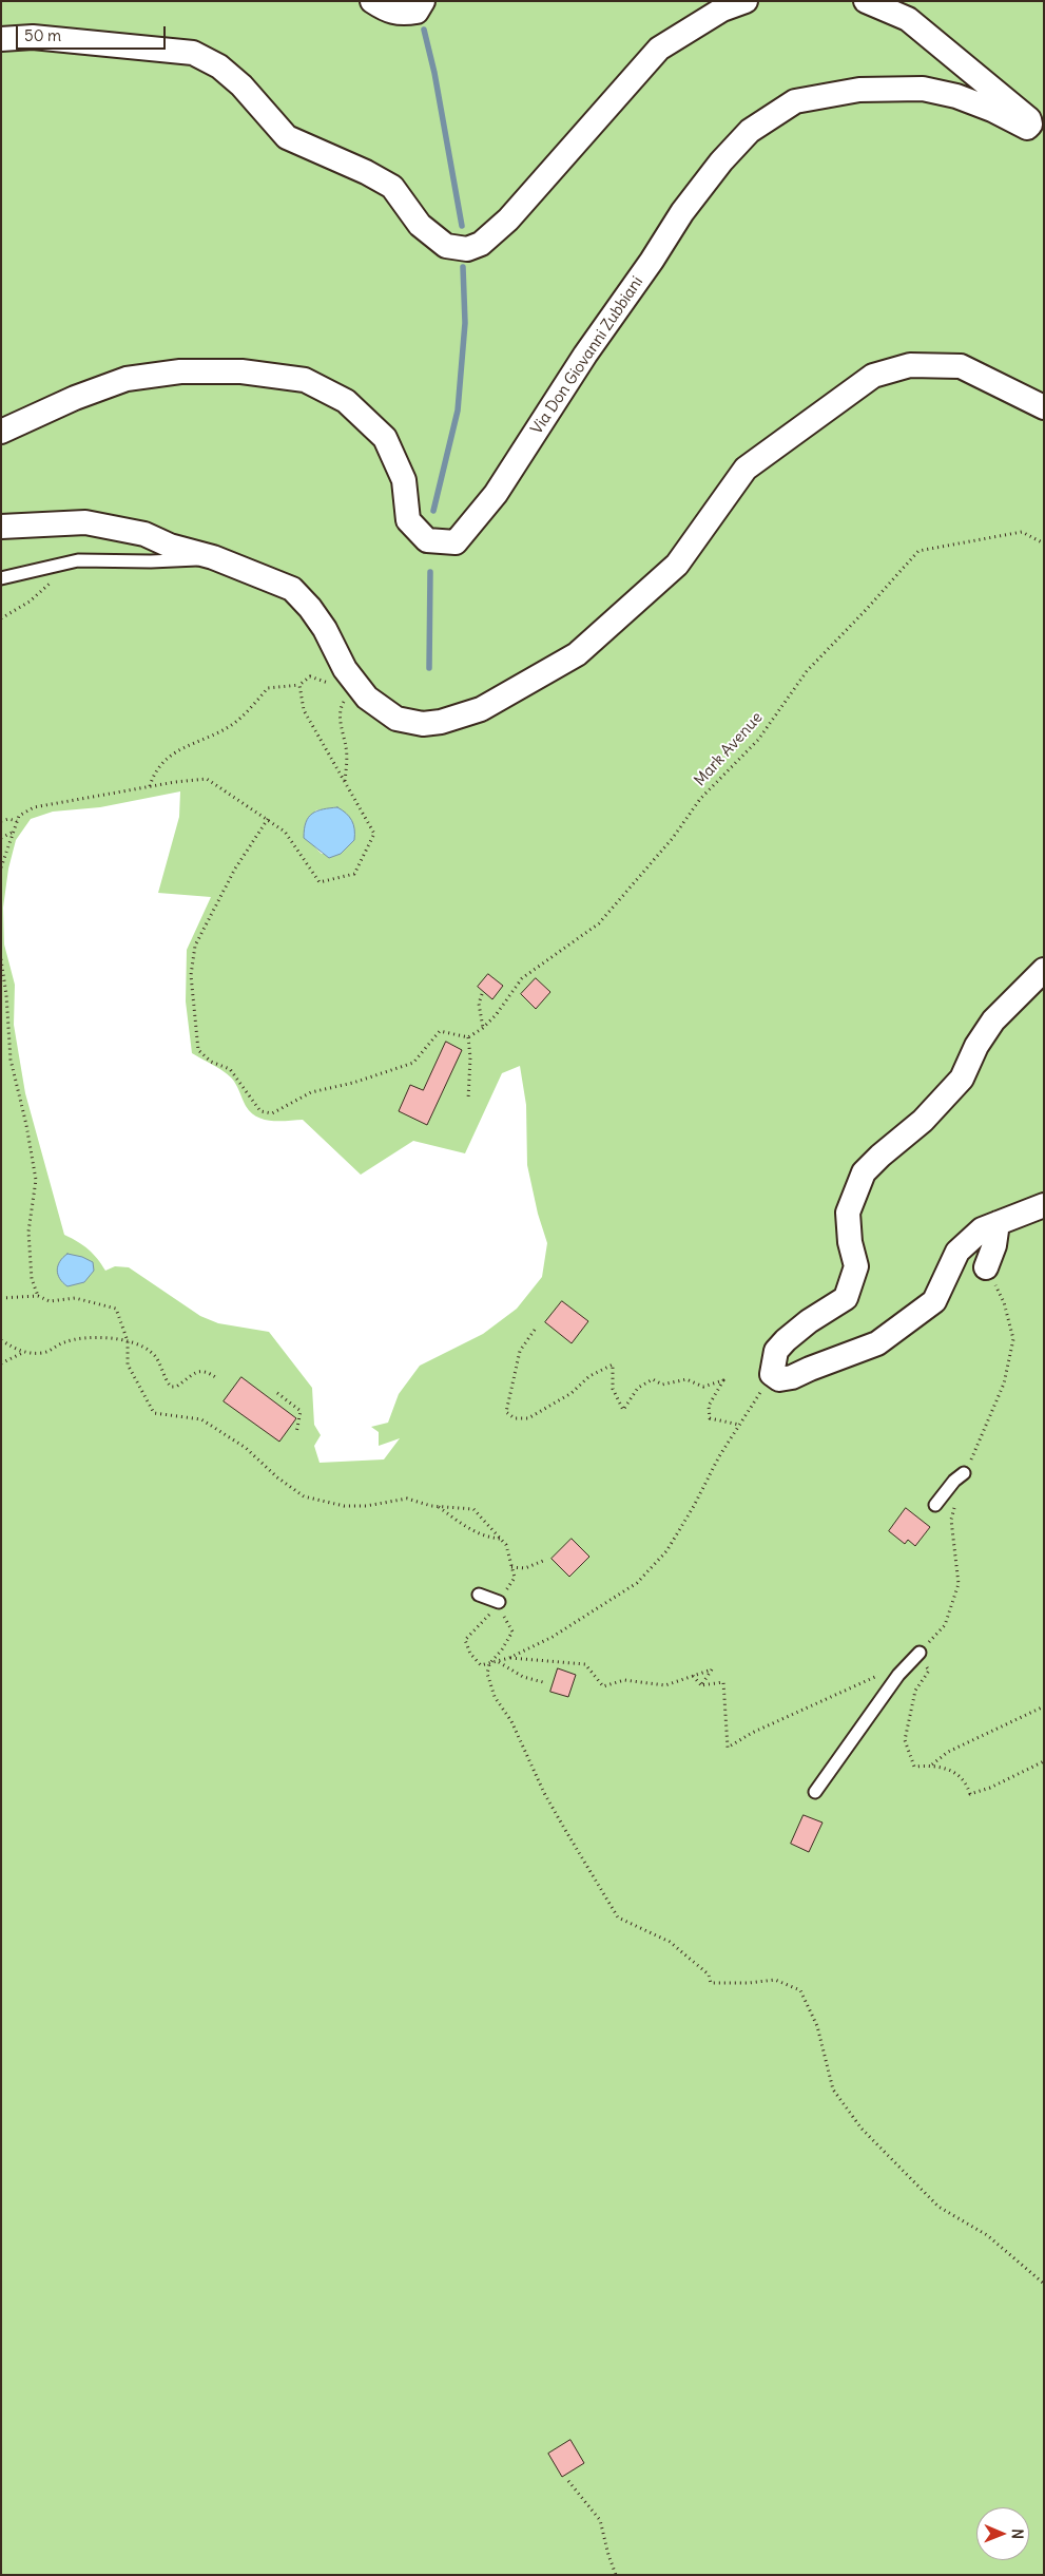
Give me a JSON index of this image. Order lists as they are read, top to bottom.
{
  "streets": {
    "street": ["Via Don Giovanni Zubbiani"],
    "path": ["Mark Avenue"]
  },
  "scale_bar": "50 m",
  "north": "right"
}
